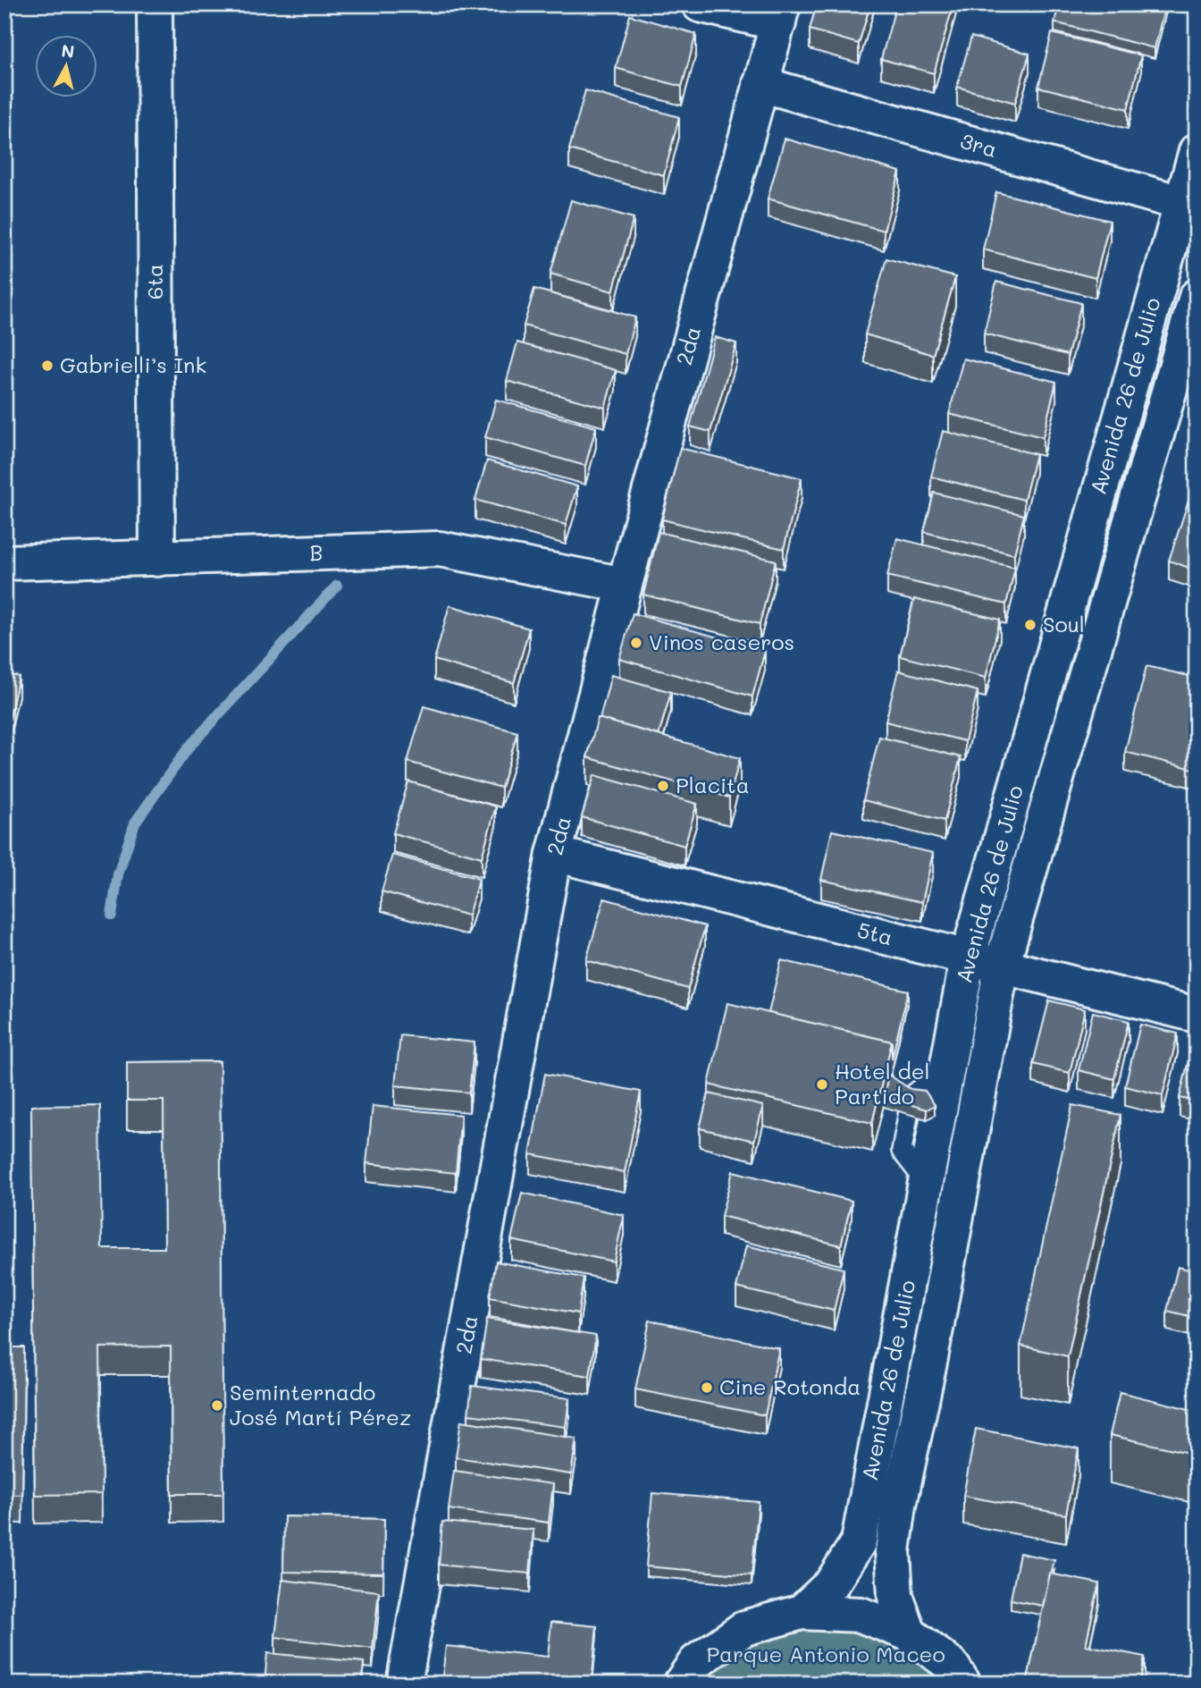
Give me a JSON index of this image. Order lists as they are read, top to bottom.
{
  "streets": {
    "street": [
      "3ra",
      "6ta",
      "2da",
      "Avenida 26 de Julio",
      "B",
      "5ta"
    ]
  },
  "crossings": [
    ["3ra", "2da"],
    ["3ra", "Avenida 26 de Julio"],
    ["6ta", "B"],
    ["2da", "B"],
    ["2da", "5ta"],
    ["Avenida 26 de Julio", "5ta"]
  ],
  "parks": ["Parque Antonio Maceo"],
  "places": [
    "Gabrielli’s Ink",
    "Soul",
    "Vinos caseros",
    "Placita",
    "Hotel del Partido",
    "Cine Rotonda",
    "Seminternado José Martí Pérez"
  ],
  "north": "top"
}
